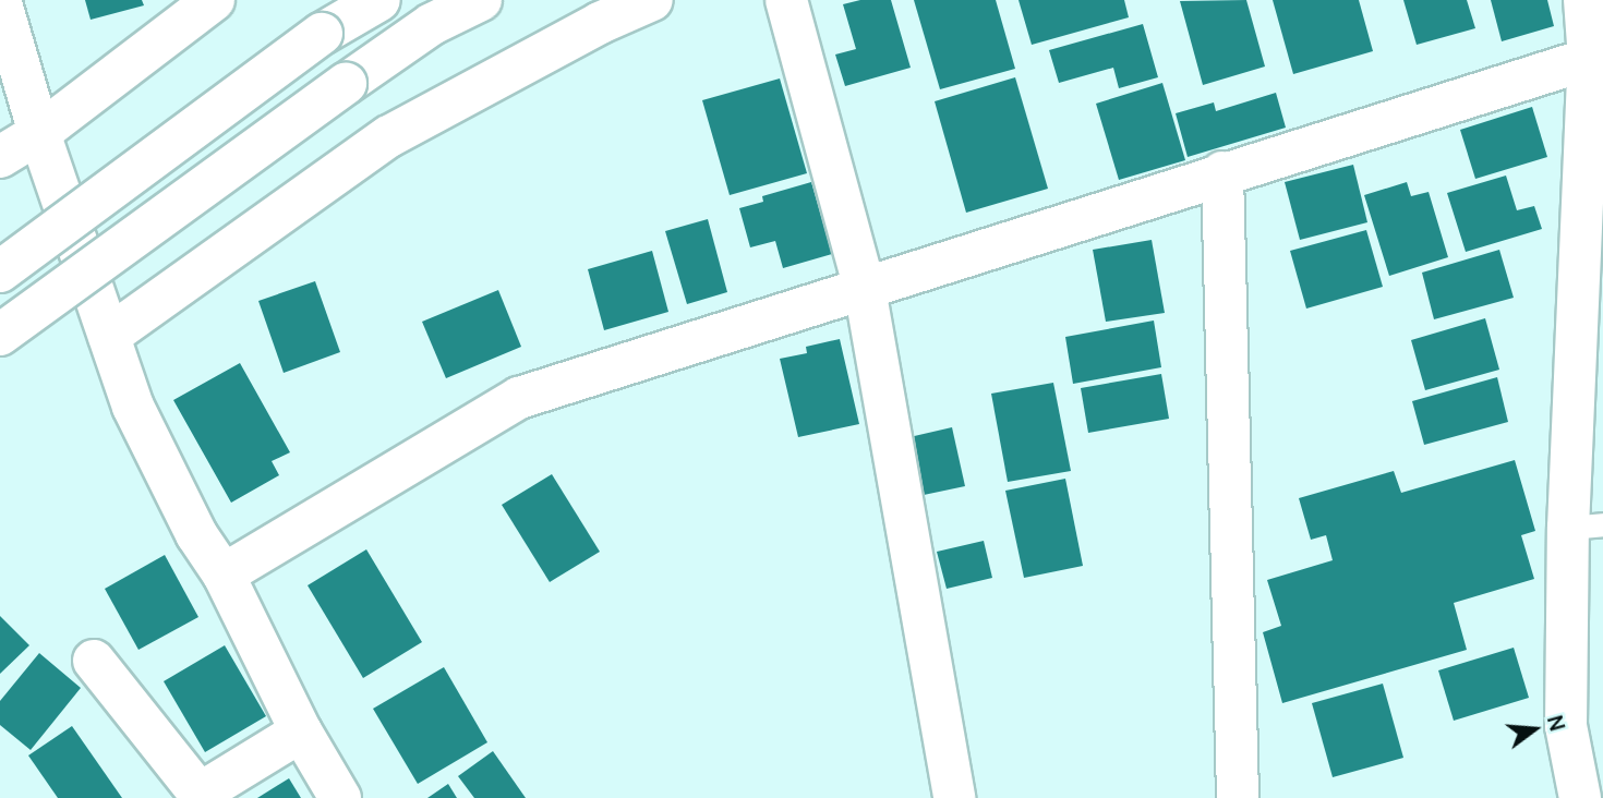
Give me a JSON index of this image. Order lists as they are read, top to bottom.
{
  "north": "right"
}
